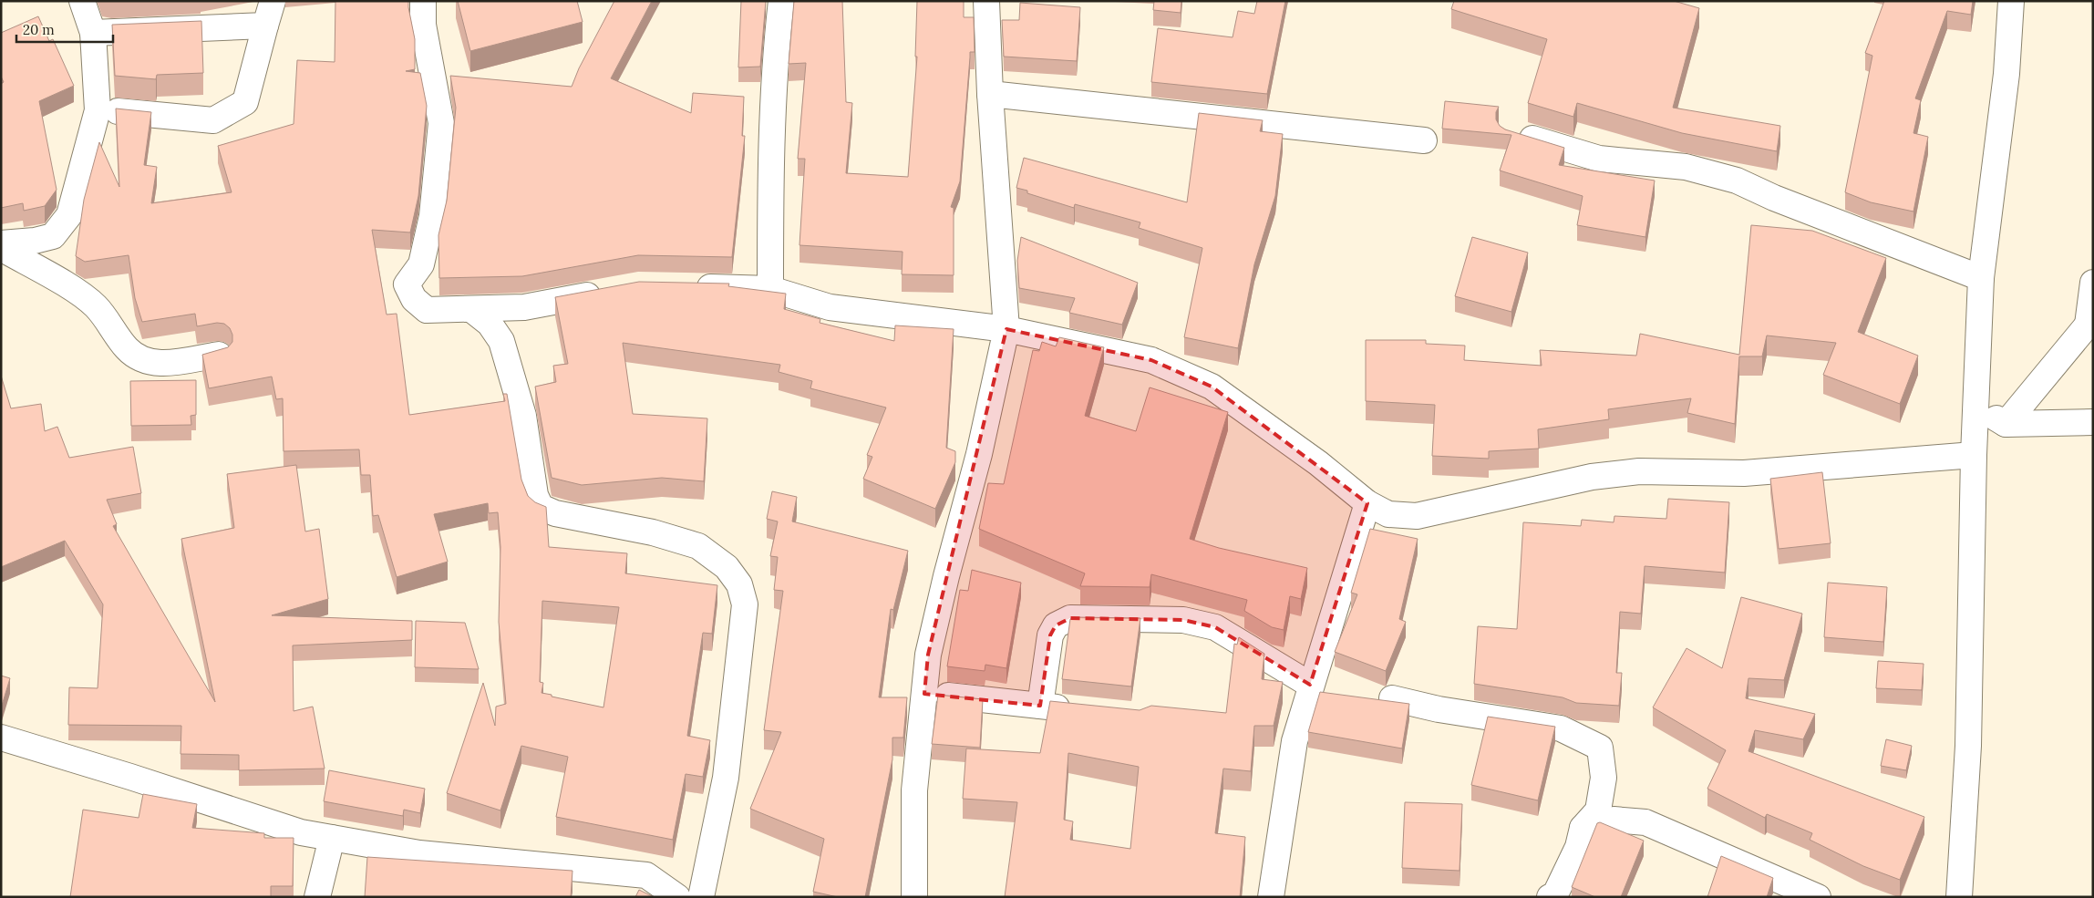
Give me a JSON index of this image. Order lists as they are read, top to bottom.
{
  "scale_bar": "20 m"
}
